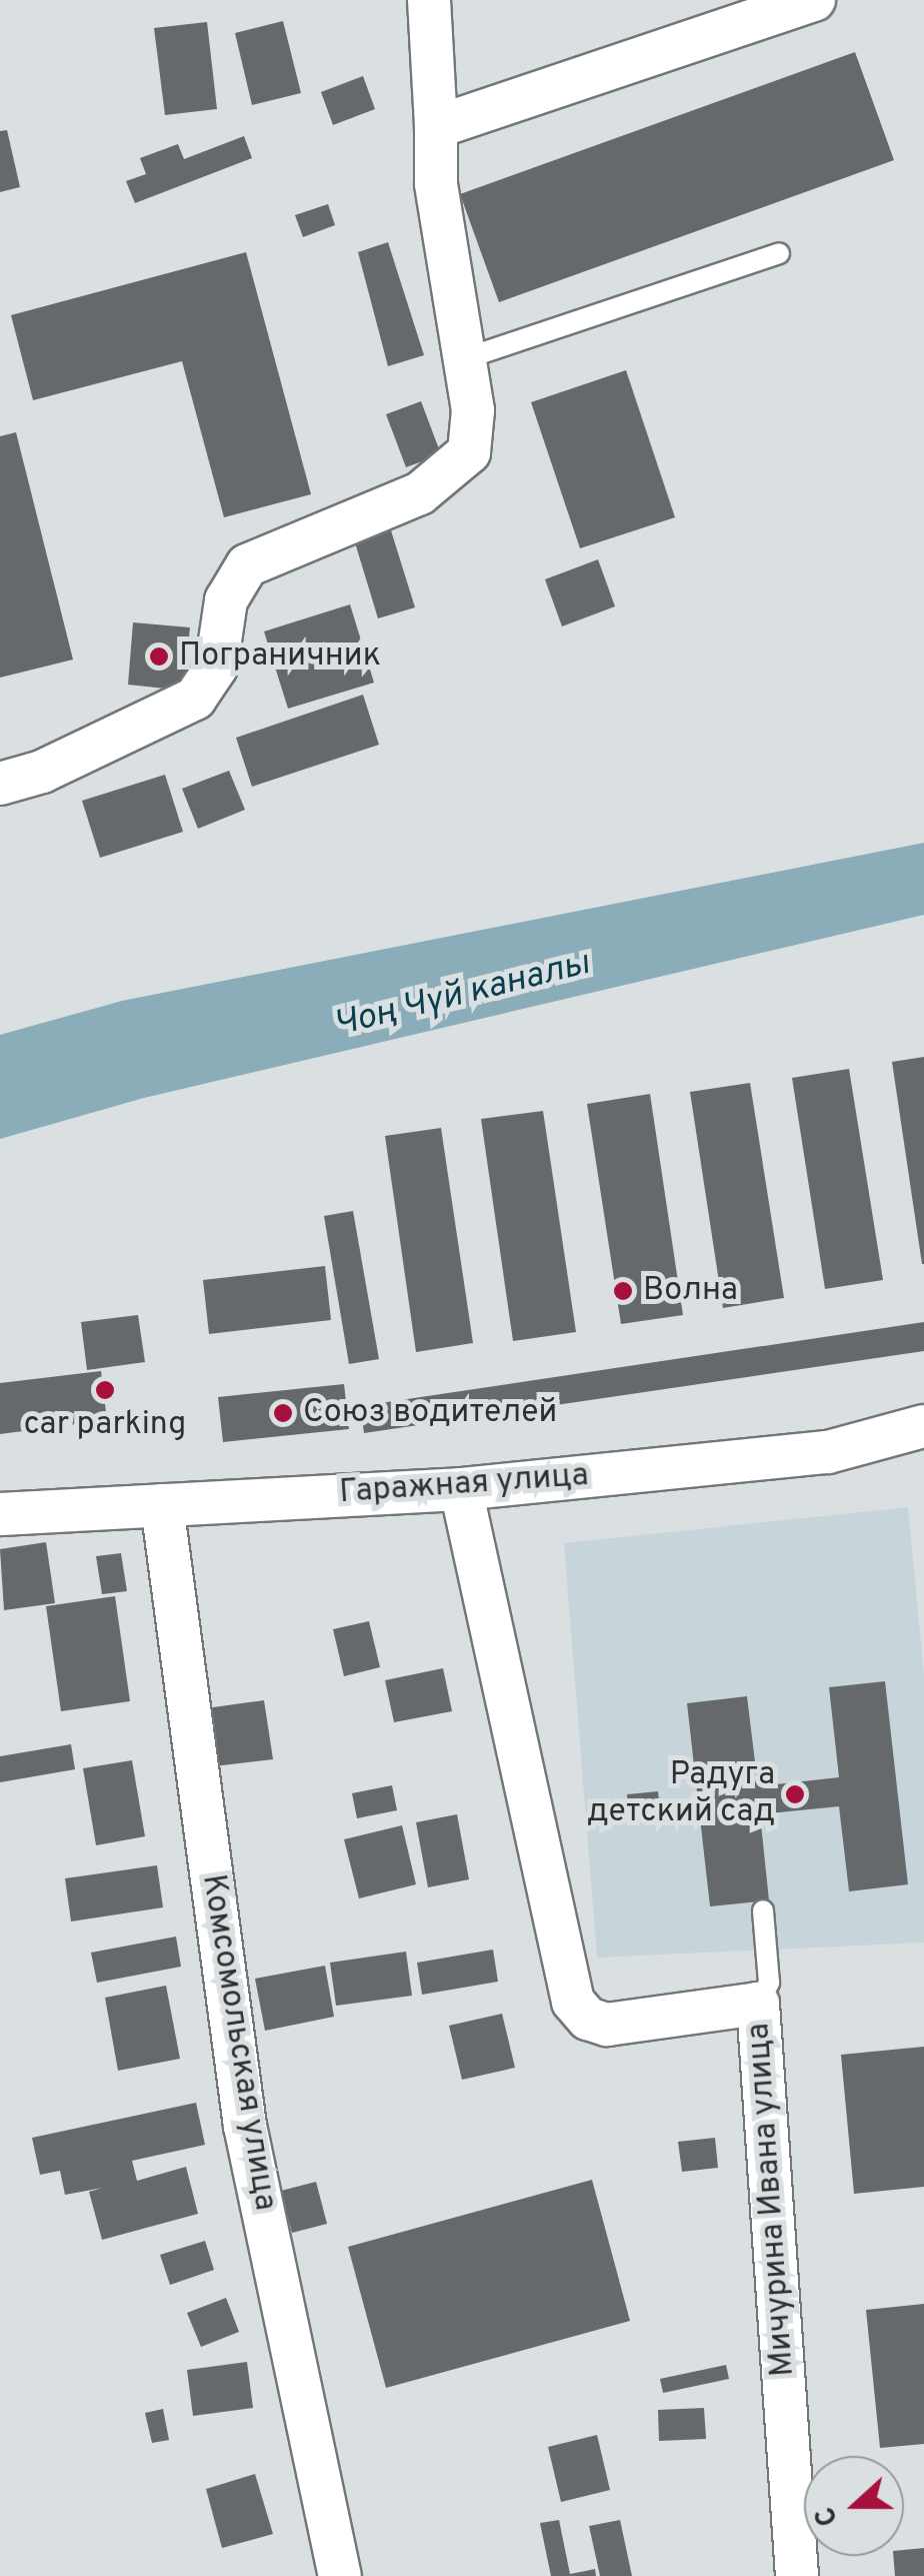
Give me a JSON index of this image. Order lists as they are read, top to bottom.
{
  "streets": {
    "street": ["Гаражная улица", "Комсомольская улица", "Мичурина Ивана улица"]
  },
  "crossings": [
    ["Гаражная улица", "Комсомольская улица"],
    ["Гаражная улица", "Мичурина Ивана улица"]
  ],
  "water": ["Чоң Чүй каналы"],
  "places": [
    "Пограничник",
    "Волна",
    "car parking",
    "Союз водителей",
    "Радуга детский сад"
  ],
  "north": "left"
}
